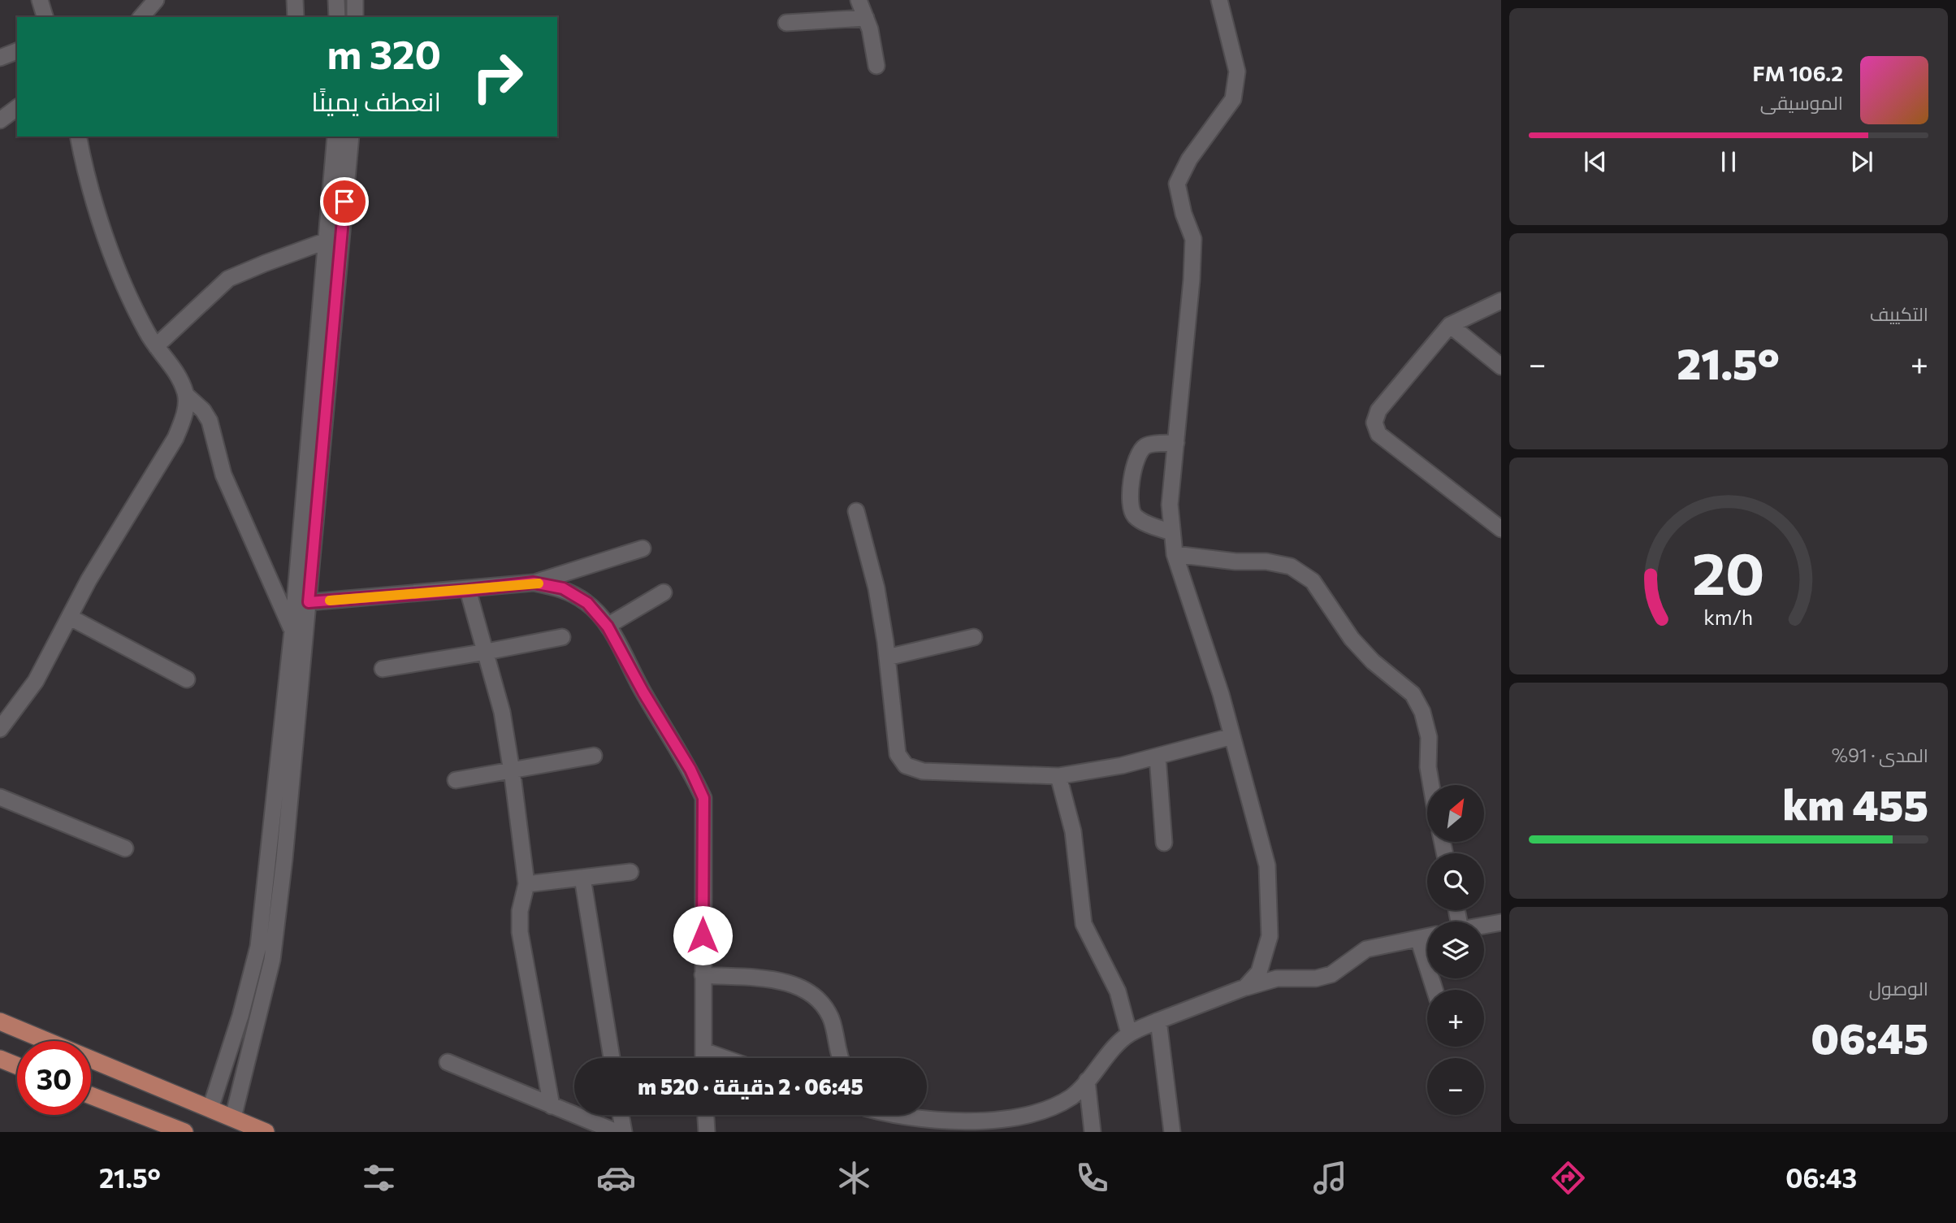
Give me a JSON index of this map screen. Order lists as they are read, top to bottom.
{
  "north": "top right",
  "page": {
    "turn": ["320 m", "انعطف يمينًا"],
    "song": ["106.2 FM", "الموسيقى"],
    "tile": [
      "التكييف",
      ["المدى · 91%", "455 km"],
      ["الوصول", "06:45"]
    ],
    "heat": ["−", "21.5°", "+"],
    "map_buttons": ["+", "−"],
    "limit": "30",
    "trip": "06:45 · 2 دقيقة · 520 m",
    "tabs": ["06:43", "21.5°"],
    "gauge": ["20", "km/h"]
  }
}
